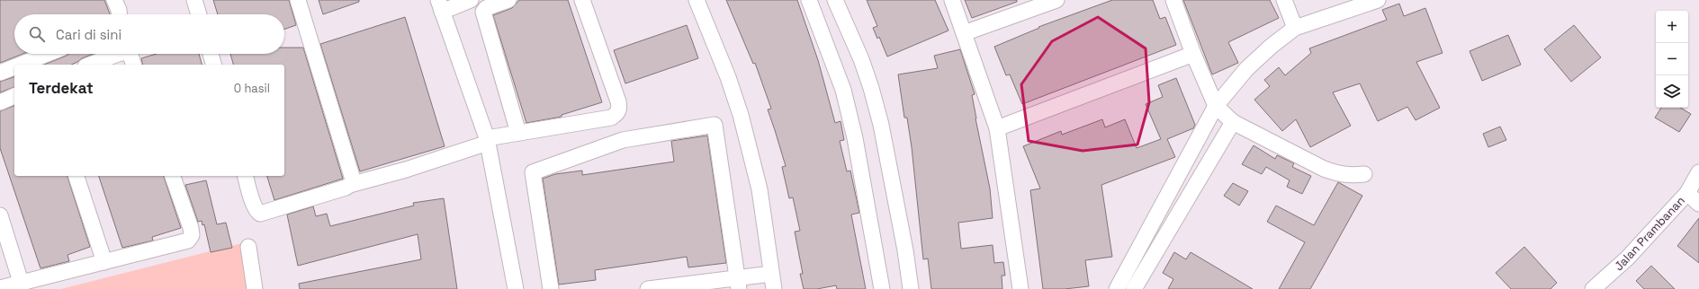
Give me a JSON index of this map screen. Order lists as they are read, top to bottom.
{
  "streets": {
    "street": ["Jalan Prambanan"]
  },
  "page": {
    "map_buttons": ["+", "−"],
    "search": "Cari di sini",
    "heading": ["Terdekat", "0 hasil"]
  }
}
